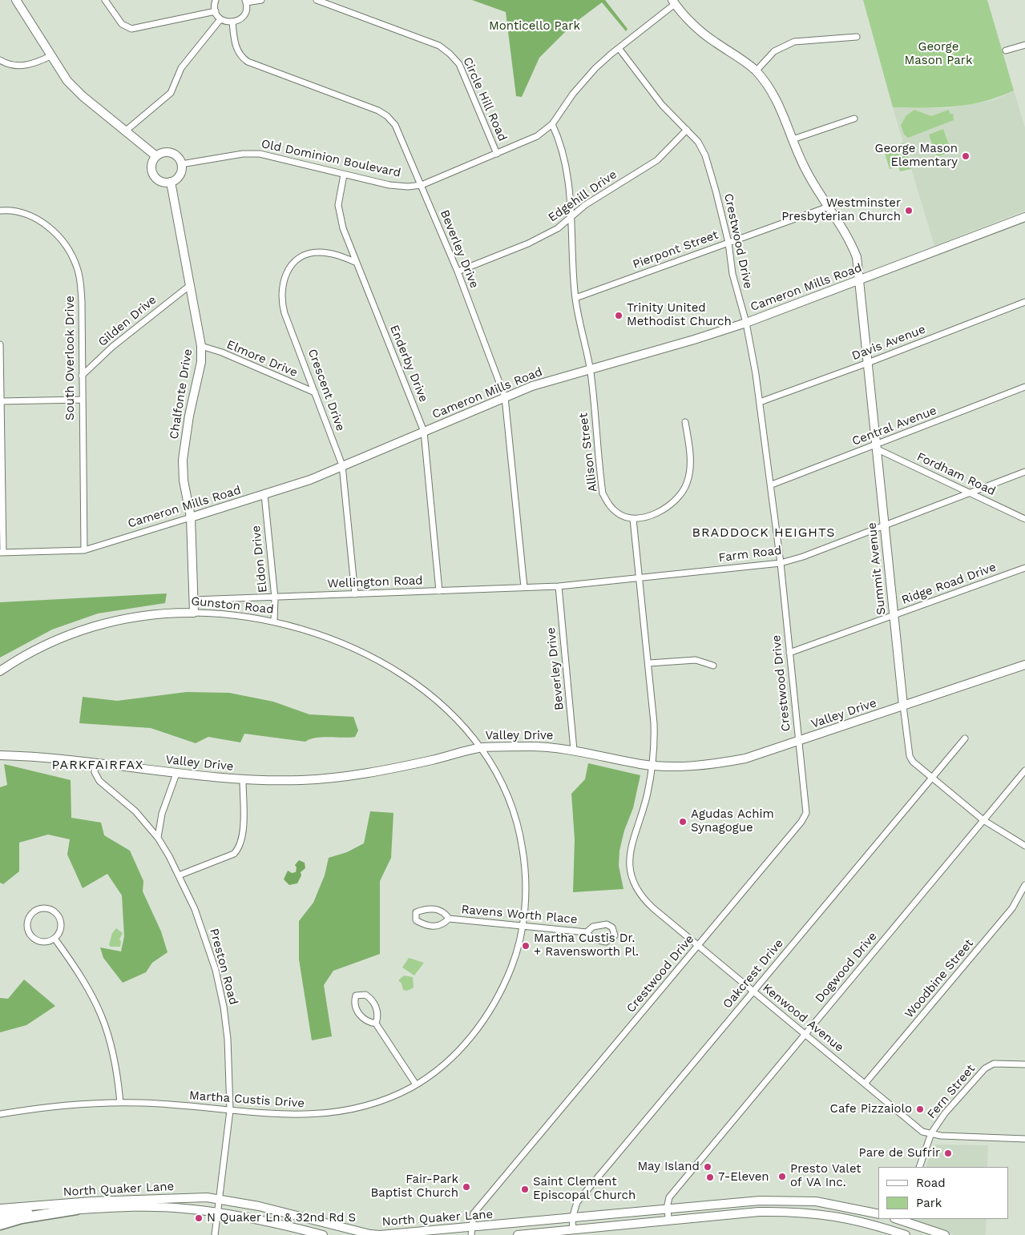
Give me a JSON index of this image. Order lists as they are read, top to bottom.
{
  "streets": {
    "street": [
      "Circle Hill Road",
      "Old Dominion Boulevard",
      "Edgehill Drive",
      "Crestwood Drive",
      "Beverley Drive",
      "Pierpont Street",
      "Cameron Mills Road",
      "Gilden Drive",
      "Davis Avenue",
      "South Overlook Drive",
      "Elmore Drive",
      "Enderby Drive",
      "Crescent Drive",
      "Chalfonte Drive",
      "Central Avenue",
      "Allison Street",
      "Fordham Road",
      "Farm Road",
      "Eldon Drive",
      "Summit Avenue",
      "Wellington Road",
      "Ridge Road Drive",
      "Gunston Road",
      "Valley Drive",
      "Ravens Worth Place",
      "Preston Road",
      "Dogwood Drive",
      "Oakcrest Drive",
      "Woodbine Street",
      "Kenwood Avenue",
      "Fern Street",
      "Martha Custis Drive",
      "North Quaker Lane"
    ]
  },
  "crossings": [
    ["Circle Hill Road", "Old Dominion Boulevard"],
    ["Old Dominion Boulevard", "Crestwood Drive"],
    ["Old Dominion Boulevard", "Beverley Drive"],
    ["Old Dominion Boulevard", "Enderby Drive"],
    ["Old Dominion Boulevard", "Chalfonte Drive"],
    ["Old Dominion Boulevard", "Allison Street"],
    ["Old Dominion Boulevard", "Summit Avenue"],
    ["Edgehill Drive", "Crestwood Drive"],
    ["Edgehill Drive", "Beverley Drive"],
    ["Edgehill Drive", "Allison Street"],
    ["Crestwood Drive", "Pierpont Street"],
    ["Crestwood Drive", "Cameron Mills Road"],
    ["Crestwood Drive", "Davis Avenue"],
    ["Crestwood Drive", "Central Avenue"],
    ["Crestwood Drive", "Farm Road"],
    ["Crestwood Drive", "Ridge Road Drive"],
    ["Crestwood Drive", "Valley Drive"],
    ["Crestwood Drive", "Kenwood Avenue"],
    ["Crestwood Drive", "North Quaker Lane"],
    ["Beverley Drive", "Cameron Mills Road"],
    ["Beverley Drive", "Farm Road"],
    ["Beverley Drive", "Wellington Road"],
    ["Beverley Drive", "Valley Drive"],
    ["Pierpont Street", "Allison Street"],
    ["Pierpont Street", "Summit Avenue"],
    ["Cameron Mills Road", "South Overlook Drive"],
    ["Cameron Mills Road", "Enderby Drive"],
    ["Cameron Mills Road", "Crescent Drive"],
    ["Cameron Mills Road", "Chalfonte Drive"],
    ["Cameron Mills Road", "Allison Street"],
    ["Cameron Mills Road", "Eldon Drive"],
    ["Cameron Mills Road", "Summit Avenue"],
    ["Gilden Drive", "South Overlook Drive"],
    ["Gilden Drive", "Chalfonte Drive"],
    ["Davis Avenue", "Summit Avenue"],
    ["Elmore Drive", "Crescent Drive"],
    ["Elmore Drive", "Chalfonte Drive"],
    ["Enderby Drive", "Crescent Drive"],
    ["Enderby Drive", "Wellington Road"],
    ["Crescent Drive", "Wellington Road"],
    ["Chalfonte Drive", "Wellington Road"],
    ["Chalfonte Drive", "Gunston Road"],
    ["Central Avenue", "Fordham Road"],
    ["Central Avenue", "Summit Avenue"],
    ["Fordham Road", "Farm Road"],
    ["Fordham Road", "Summit Avenue"],
    ["Farm Road", "Summit Avenue"],
    ["Farm Road", "Wellington Road"],
    ["Eldon Drive", "Wellington Road"],
    ["Eldon Drive", "Gunston Road"],
    ["Summit Avenue", "Ridge Road Drive"],
    ["Summit Avenue", "Valley Drive"],
    ["Summit Avenue", "Dogwood Drive"],
    ["Summit Avenue", "Oakcrest Drive"],
    ["Gunston Road", "Valley Drive"],
    ["Gunston Road", "Martha Custis Drive"],
    ["Valley Drive", "Preston Road"],
    ["Valley Drive", "Kenwood Avenue"],
    ["Valley Drive", "Martha Custis Drive"],
    ["Ravens Worth Place", "Martha Custis Drive"],
    ["Preston Road", "Martha Custis Drive"],
    ["Preston Road", "North Quaker Lane"],
    ["Dogwood Drive", "Kenwood Avenue"],
    ["Dogwood Drive", "North Quaker Lane"],
    ["Oakcrest Drive", "Kenwood Avenue"],
    ["Oakcrest Drive", "North Quaker Lane"],
    ["Woodbine Street", "Kenwood Avenue"],
    ["Kenwood Avenue", "Fern Street"]
  ],
  "districts": ["BRADDOCK HEIGHTS", "PARKFAIRFAX"],
  "parks": ["Monticello Park", "George Mason Park"],
  "places": [
    "George Mason Elementary",
    "Westminster Presbyterian Church",
    "Trinity United Methodist Church",
    "Agudas Achim Synagogue",
    "Martha Custis Dr. + Ravensworth Pl.",
    "Cafe Pizzaiolo",
    "Pare de Sufrir",
    "May Island",
    "Presto Valet of VA Inc.",
    "7-Eleven",
    "Fair-Park Baptist Church",
    "Saint Clement Episcopal Church",
    "N Quaker Ln & 32nd Rd S"
  ],
  "legend": ["Road", "Park"]
}
